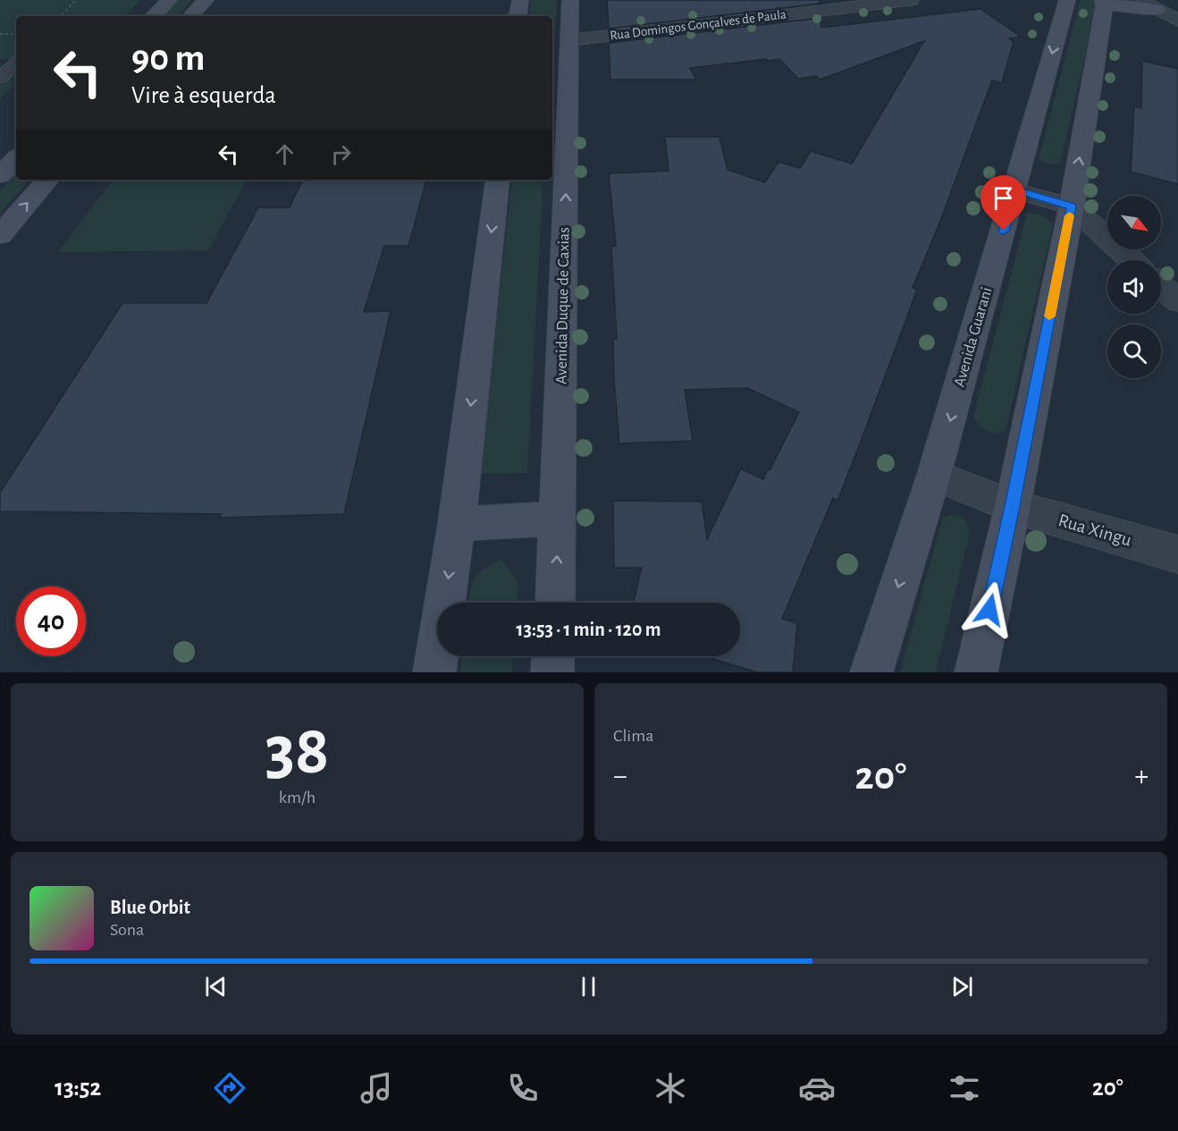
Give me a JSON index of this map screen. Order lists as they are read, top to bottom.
{
  "streets": {
    "street": [
      "Rua Domingos Gonçalves de Paula",
      "Avenida Duque de Caxias",
      "Avenida Guarani",
      "Rua Xingu"
    ]
  },
  "crossings": [
    ["Rua Domingos Gonçalves de Paula", "Avenida Duque de Caxias"],
    ["Avenida Guarani", "Rua Xingu"]
  ],
  "north": "bottom right",
  "page": {
    "turn": ["90 m", "Vire à esquerda"],
    "limit": "40",
    "trip": "13:53 · 1 min · 120 m",
    "tile": [
      ["38", "km/h"],
      "Clima"
    ],
    "heat": ["−", "20°", "+"],
    "song": ["Blue Orbit", "Sona"],
    "tabs": ["13:52", "20°"]
  }
}
